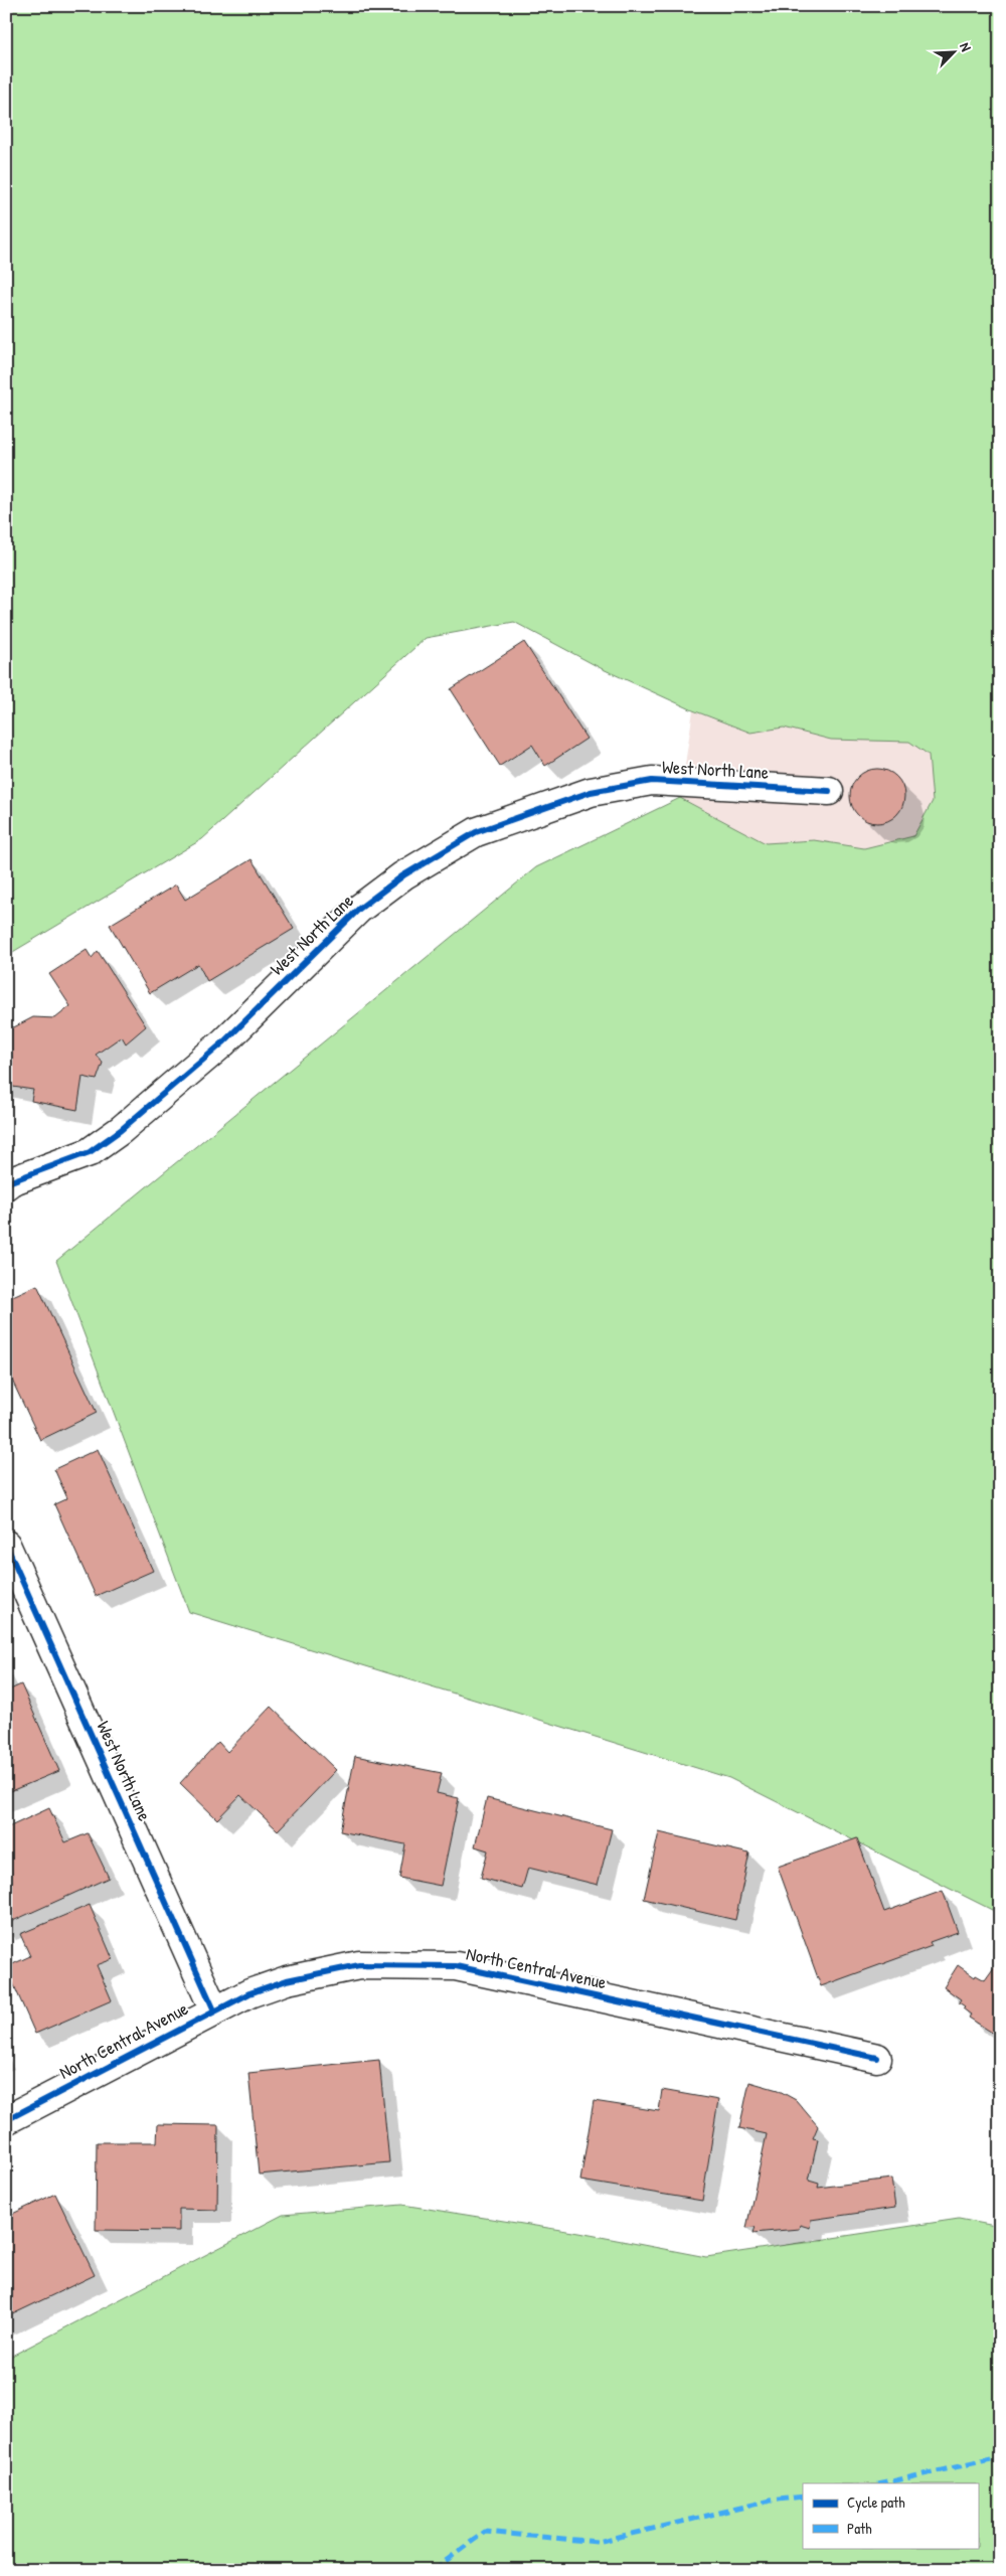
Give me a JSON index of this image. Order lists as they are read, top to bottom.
{
  "streets": {
    "street": ["West North Lane", "North Central Avenue"]
  },
  "crossings": [
    ["West North Lane", "North Central Avenue"]
  ],
  "legend": ["Cycle path", "Path"],
  "north": "top right"
}
